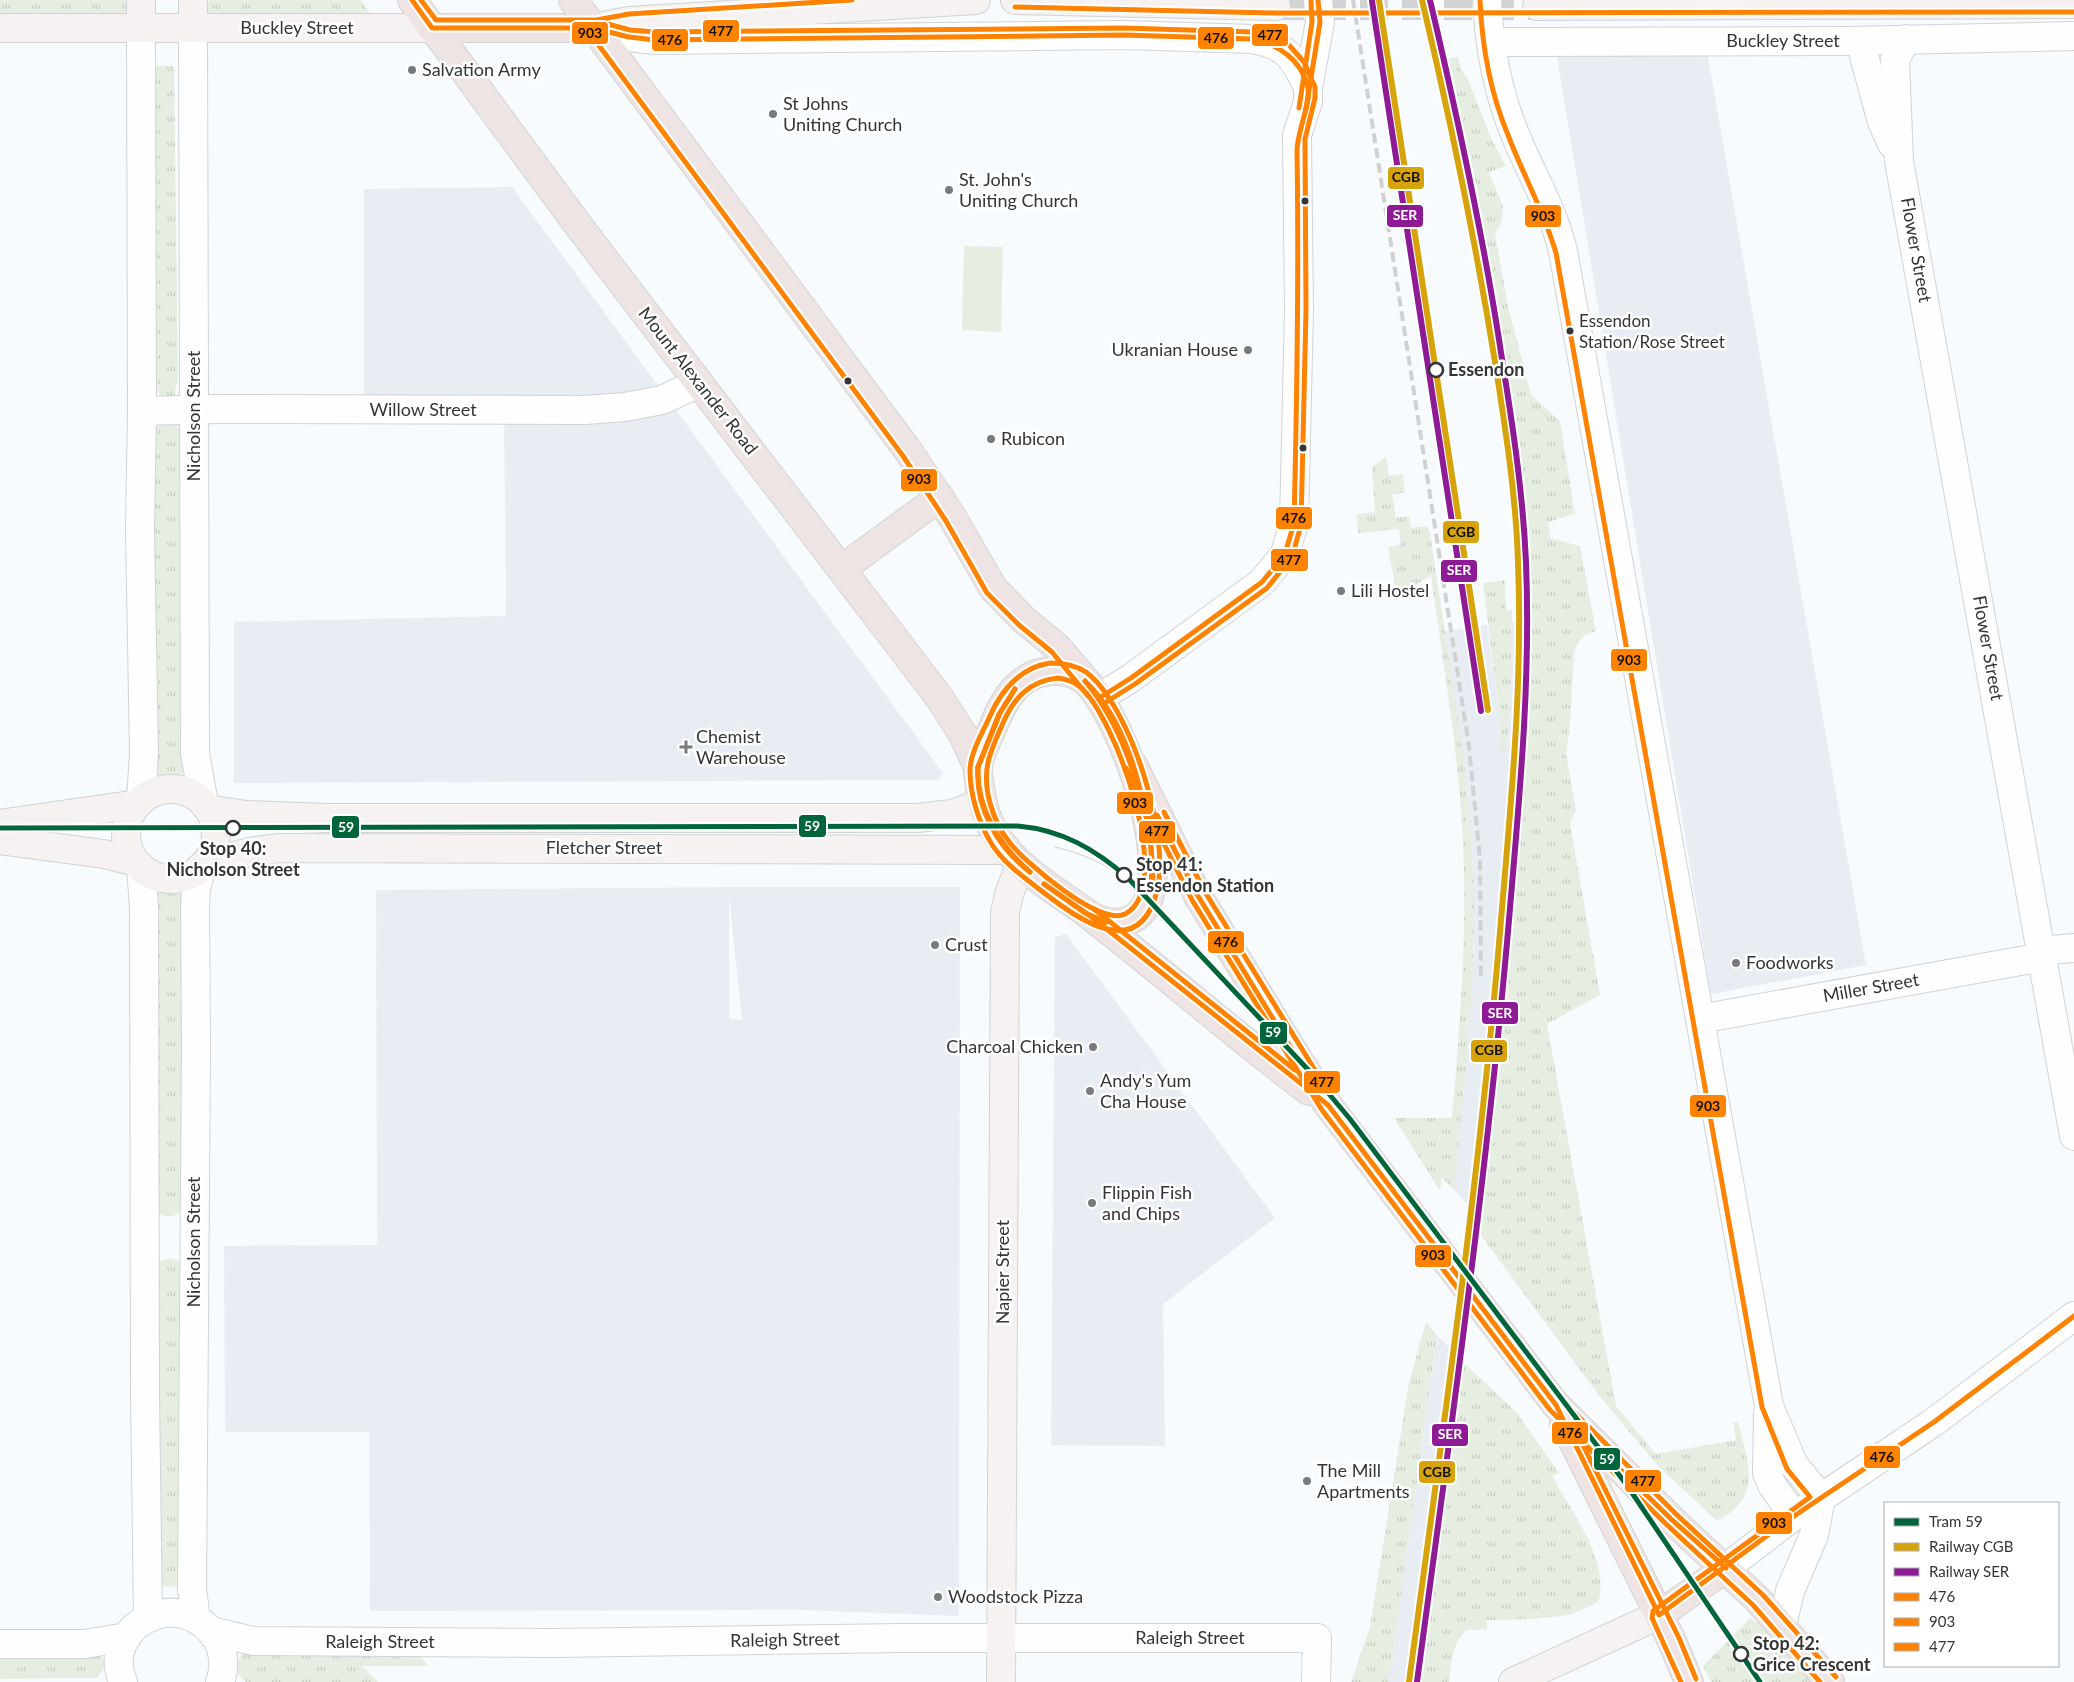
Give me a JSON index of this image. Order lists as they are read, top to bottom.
{
  "streets": {
    "main road": ["Buckley Street", "Mount Alexander Road"],
    "street": [
      "Flower Street",
      "Willow Street",
      "Nicholson Street",
      "Fletcher Street",
      "Miller Street",
      "Napier Street",
      "Raleigh Street"
    ]
  },
  "crossings": [
    ["Buckley Street", "Flower Street"],
    ["Buckley Street", "Mount Alexander Road"],
    ["Buckley Street", "Nicholson Street"],
    ["Flower Street", "Miller Street"],
    ["Mount Alexander Road", "Willow Street"],
    ["Willow Street", "Nicholson Street"],
    ["Nicholson Street", "Fletcher Street"],
    ["Nicholson Street", "Raleigh Street"],
    ["Fletcher Street", "Napier Street"],
    ["Napier Street", "Raleigh Street"]
  ],
  "places": {
    "other": [
      "Salvation Army",
      "St Johns Uniting Church",
      "St. John's Uniting Church",
      "Essendon Station/Rose Street",
      "Ukranian House",
      "Essendon",
      "Rubicon",
      "Lili Hostel",
      "Stop 40: Nicholson Street",
      "Stop 41: Essendon Station",
      "Crust",
      "Foodworks",
      "Charcoal Chicken",
      "Andy's Yum Cha House",
      "Flippin Fish and Chips",
      "The Mill Apartments",
      "Woodstock Pizza",
      "Stop 42: Grice Crescent"
    ],
    "health": ["Chemist Warehouse"]
  },
  "lines": [
    "rail line CGB",
    "rail line SER",
    "transit line 476",
    "transit line 903",
    "transit line 477",
    "tram line 59"
  ],
  "legend": [
    "Tram 59",
    "Railway CGB",
    "Railway SER",
    "476",
    "903",
    "477"
  ]
}
